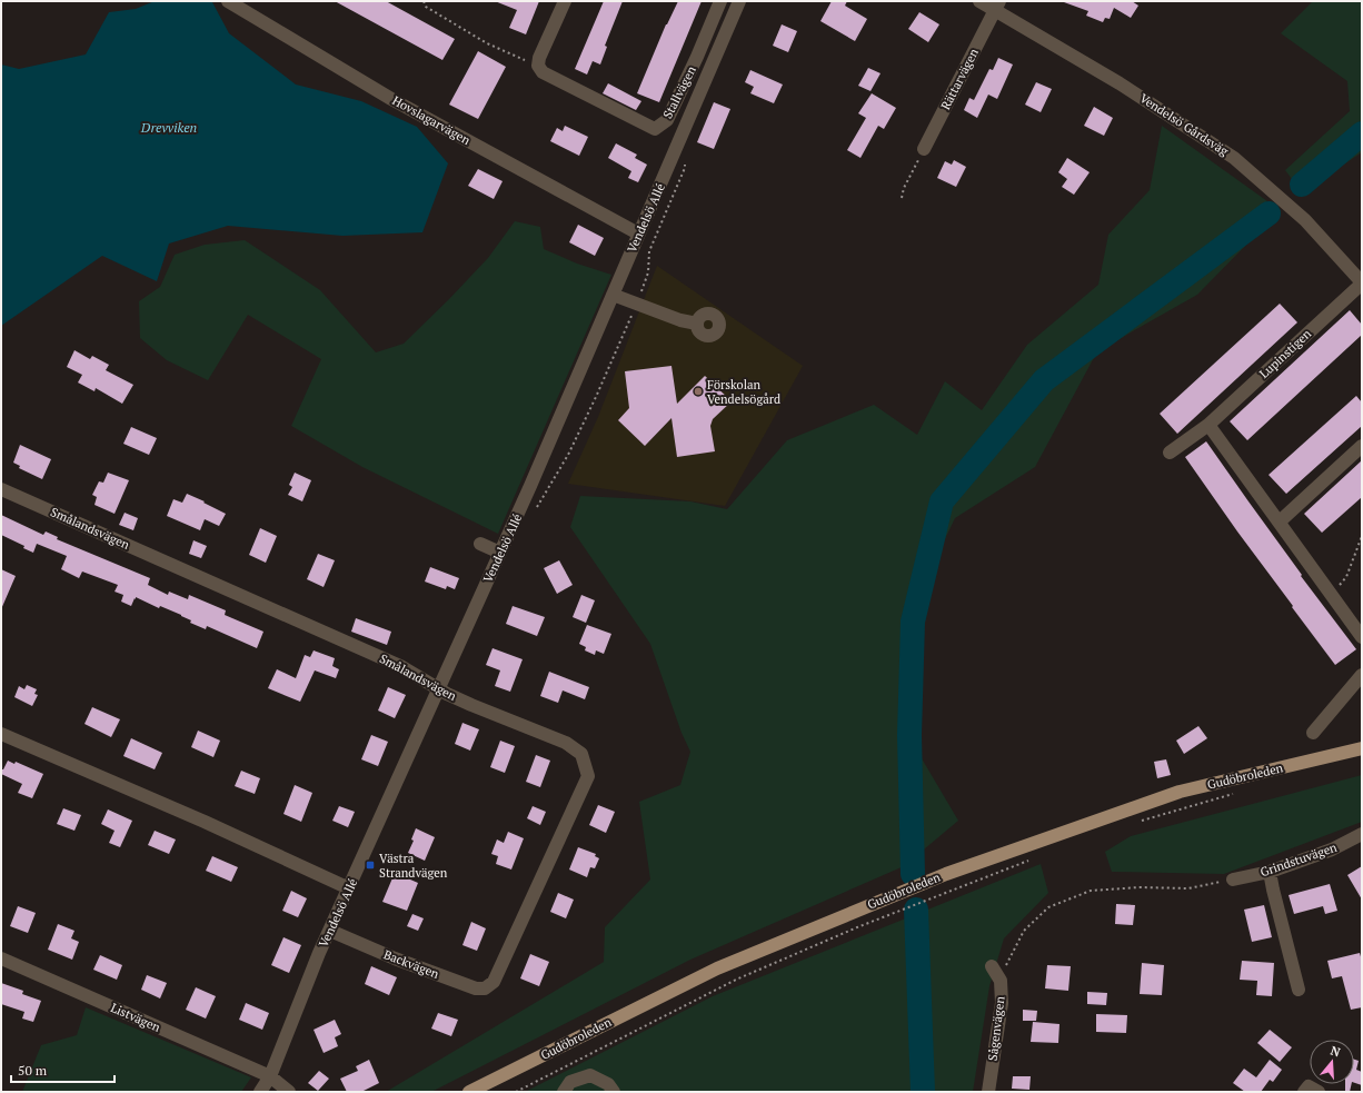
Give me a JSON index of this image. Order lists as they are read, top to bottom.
{
  "streets": {
    "main road": ["Gudöbroleden"],
    "street": [
      "Rättarvägen",
      "Stallvägen",
      "Hovslagarvägen",
      "Vendelsö Gårdsväg",
      "Vendelsö Allé",
      "Lupinstigen",
      "Smålandsvägen",
      "Grindstuvägen",
      "Backvägen",
      "Listvägen",
      "Sågenvägen"
    ]
  },
  "crossings": [
    ["Rättarvägen", "Vendelsö Gårdsväg"],
    ["Hovslagarvägen", "Vendelsö Allé"],
    ["Vendelsö Gårdsväg", "Lupinstigen"],
    ["Vendelsö Allé", "Smålandsvägen"],
    ["Vendelsö Allé", "Backvägen"],
    ["Vendelsö Allé", "Listvägen"],
    ["Smålandsvägen", "Backvägen"]
  ],
  "water": ["Drevviken"],
  "places": {
    "other": ["Förskolan Vendelsögård"],
    "transit": ["Västra Strandvägen"]
  },
  "scale_bar": "50 m",
  "north": "top"
}
